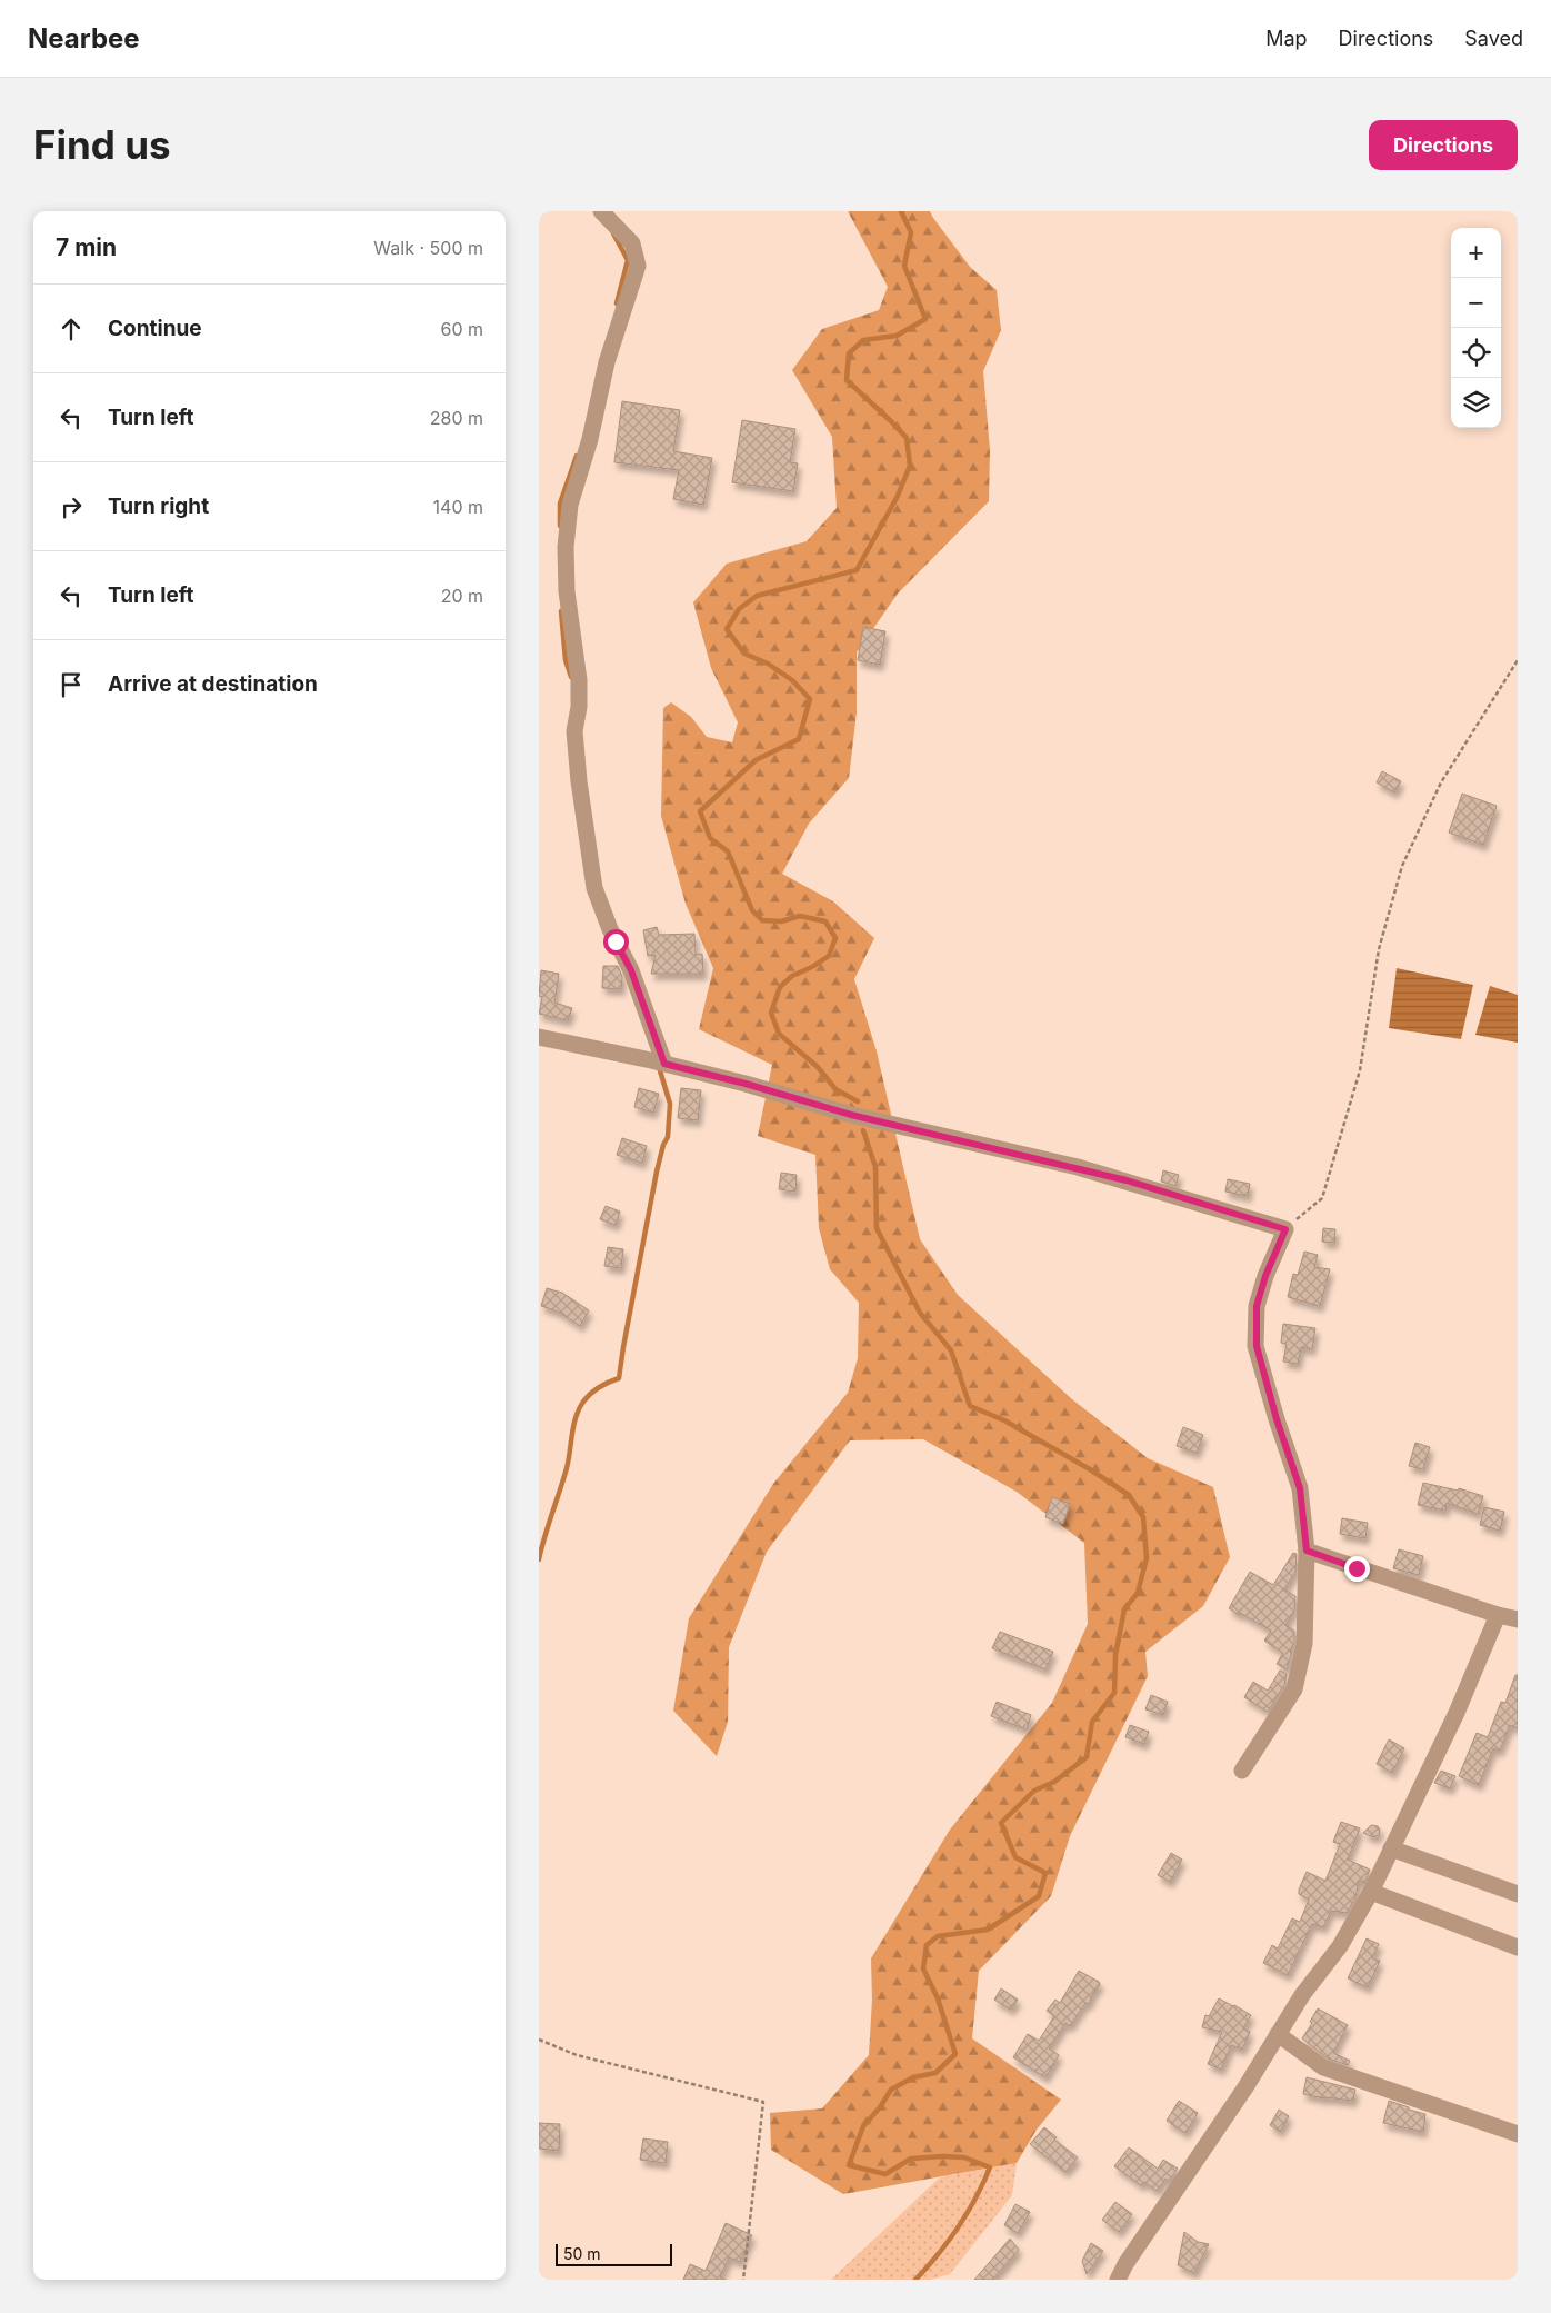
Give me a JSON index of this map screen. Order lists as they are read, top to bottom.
{
  "scale_bar": "50 m",
  "page": {
    "header": "Nearbee",
    "nav": ["Map", "Directions", "Saved"],
    "buttons": "Directions",
    "title": "Find us",
    "heading": ["7 min", "Walk · 500 m"],
    "map_buttons": ["+", "−"],
    "list": [
      ["Continue", "60 m"],
      ["Turn left", "280 m"],
      ["Turn right", "140 m"],
      ["Turn left", "20 m"],
      "Arrive at destination"
    ],
    "scale": "50 m"
  }
}
